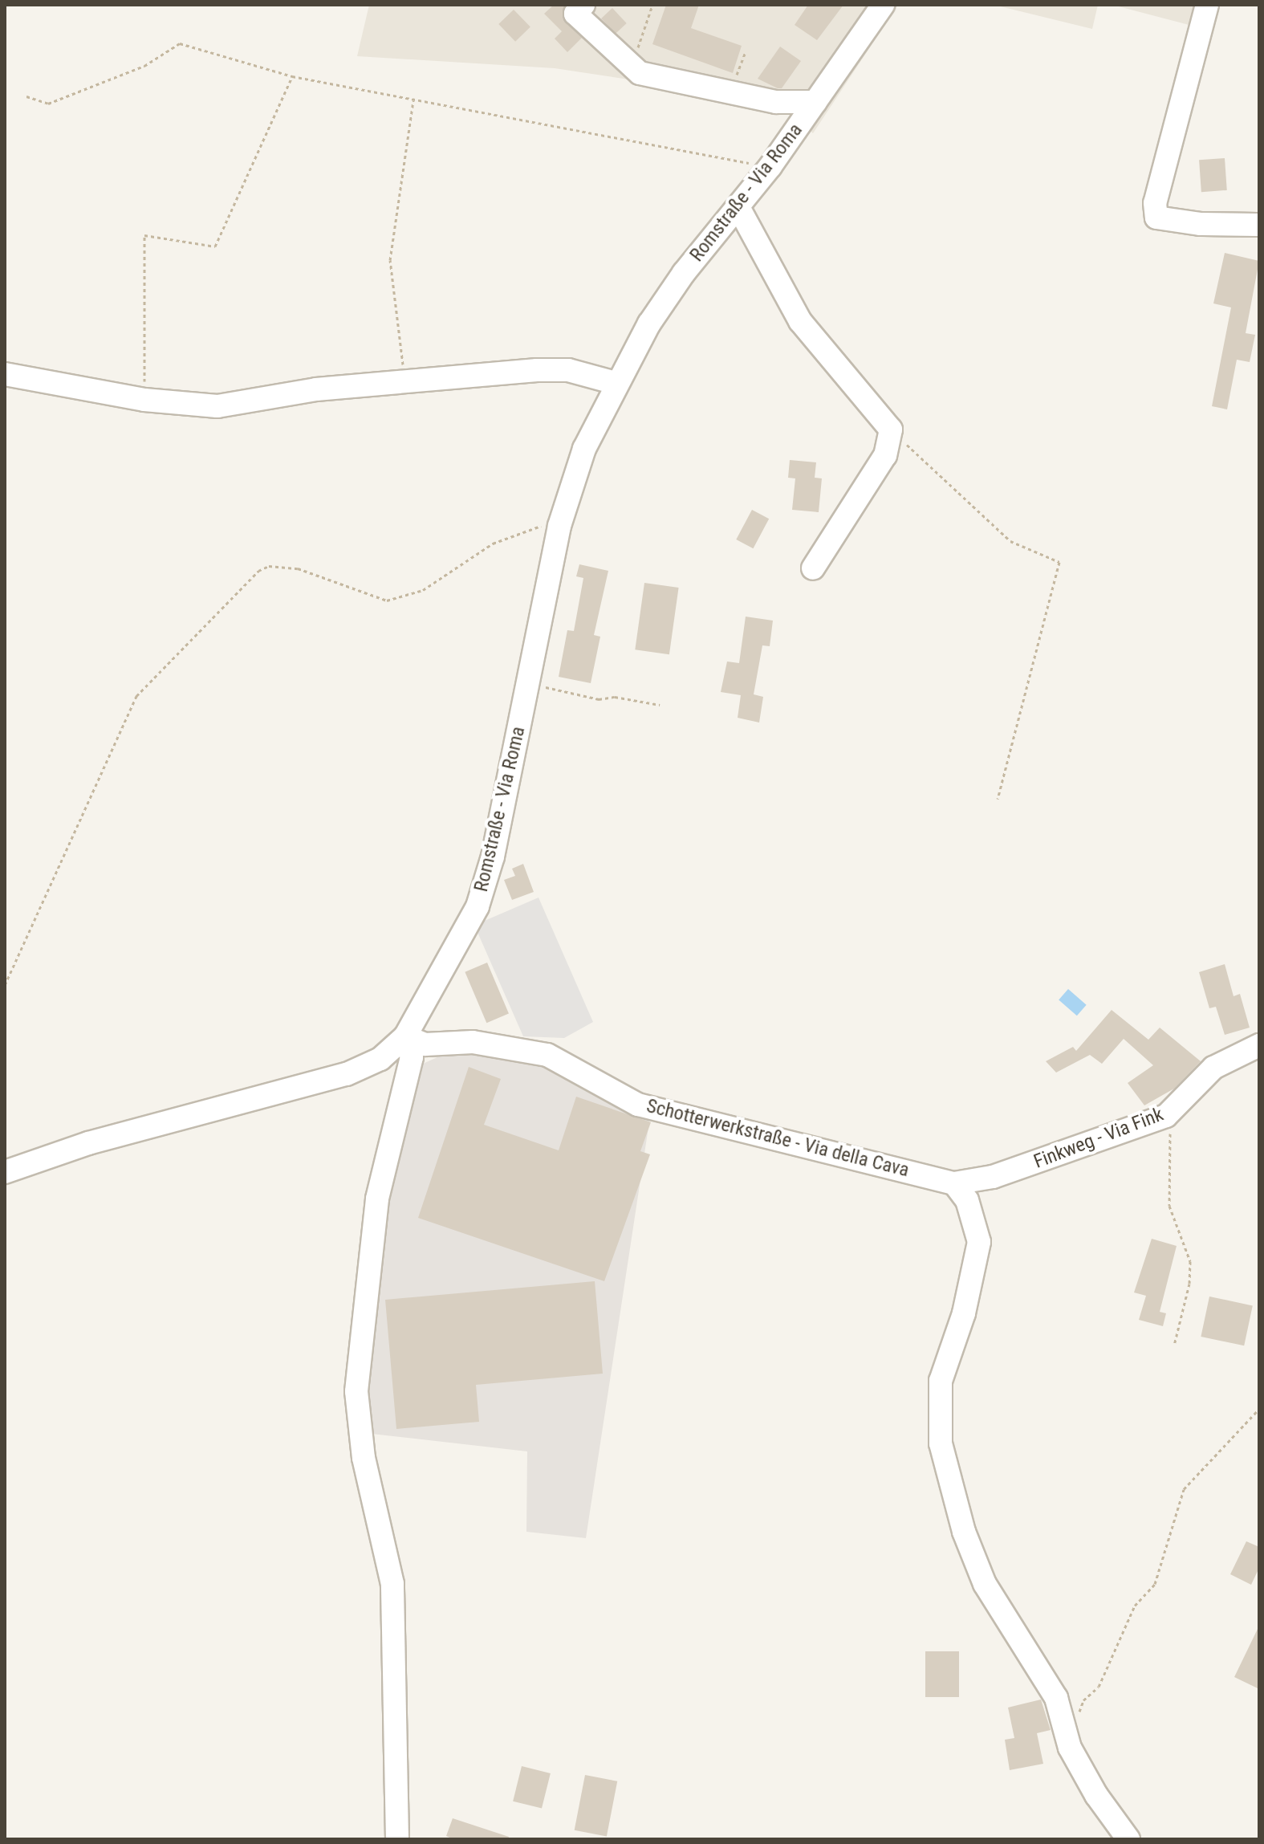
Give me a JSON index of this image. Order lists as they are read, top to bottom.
{
  "streets": {
    "street": ["Romstraße - Via Roma", "Schotterwerkstraße - Via della Cava", "Finkweg - Via Fink"]
  },
  "crossings": [
    ["Romstraße - Via Roma", "Schotterwerkstraße - Via della Cava"],
    ["Schotterwerkstraße - Via della Cava", "Finkweg - Via Fink"]
  ]
}
